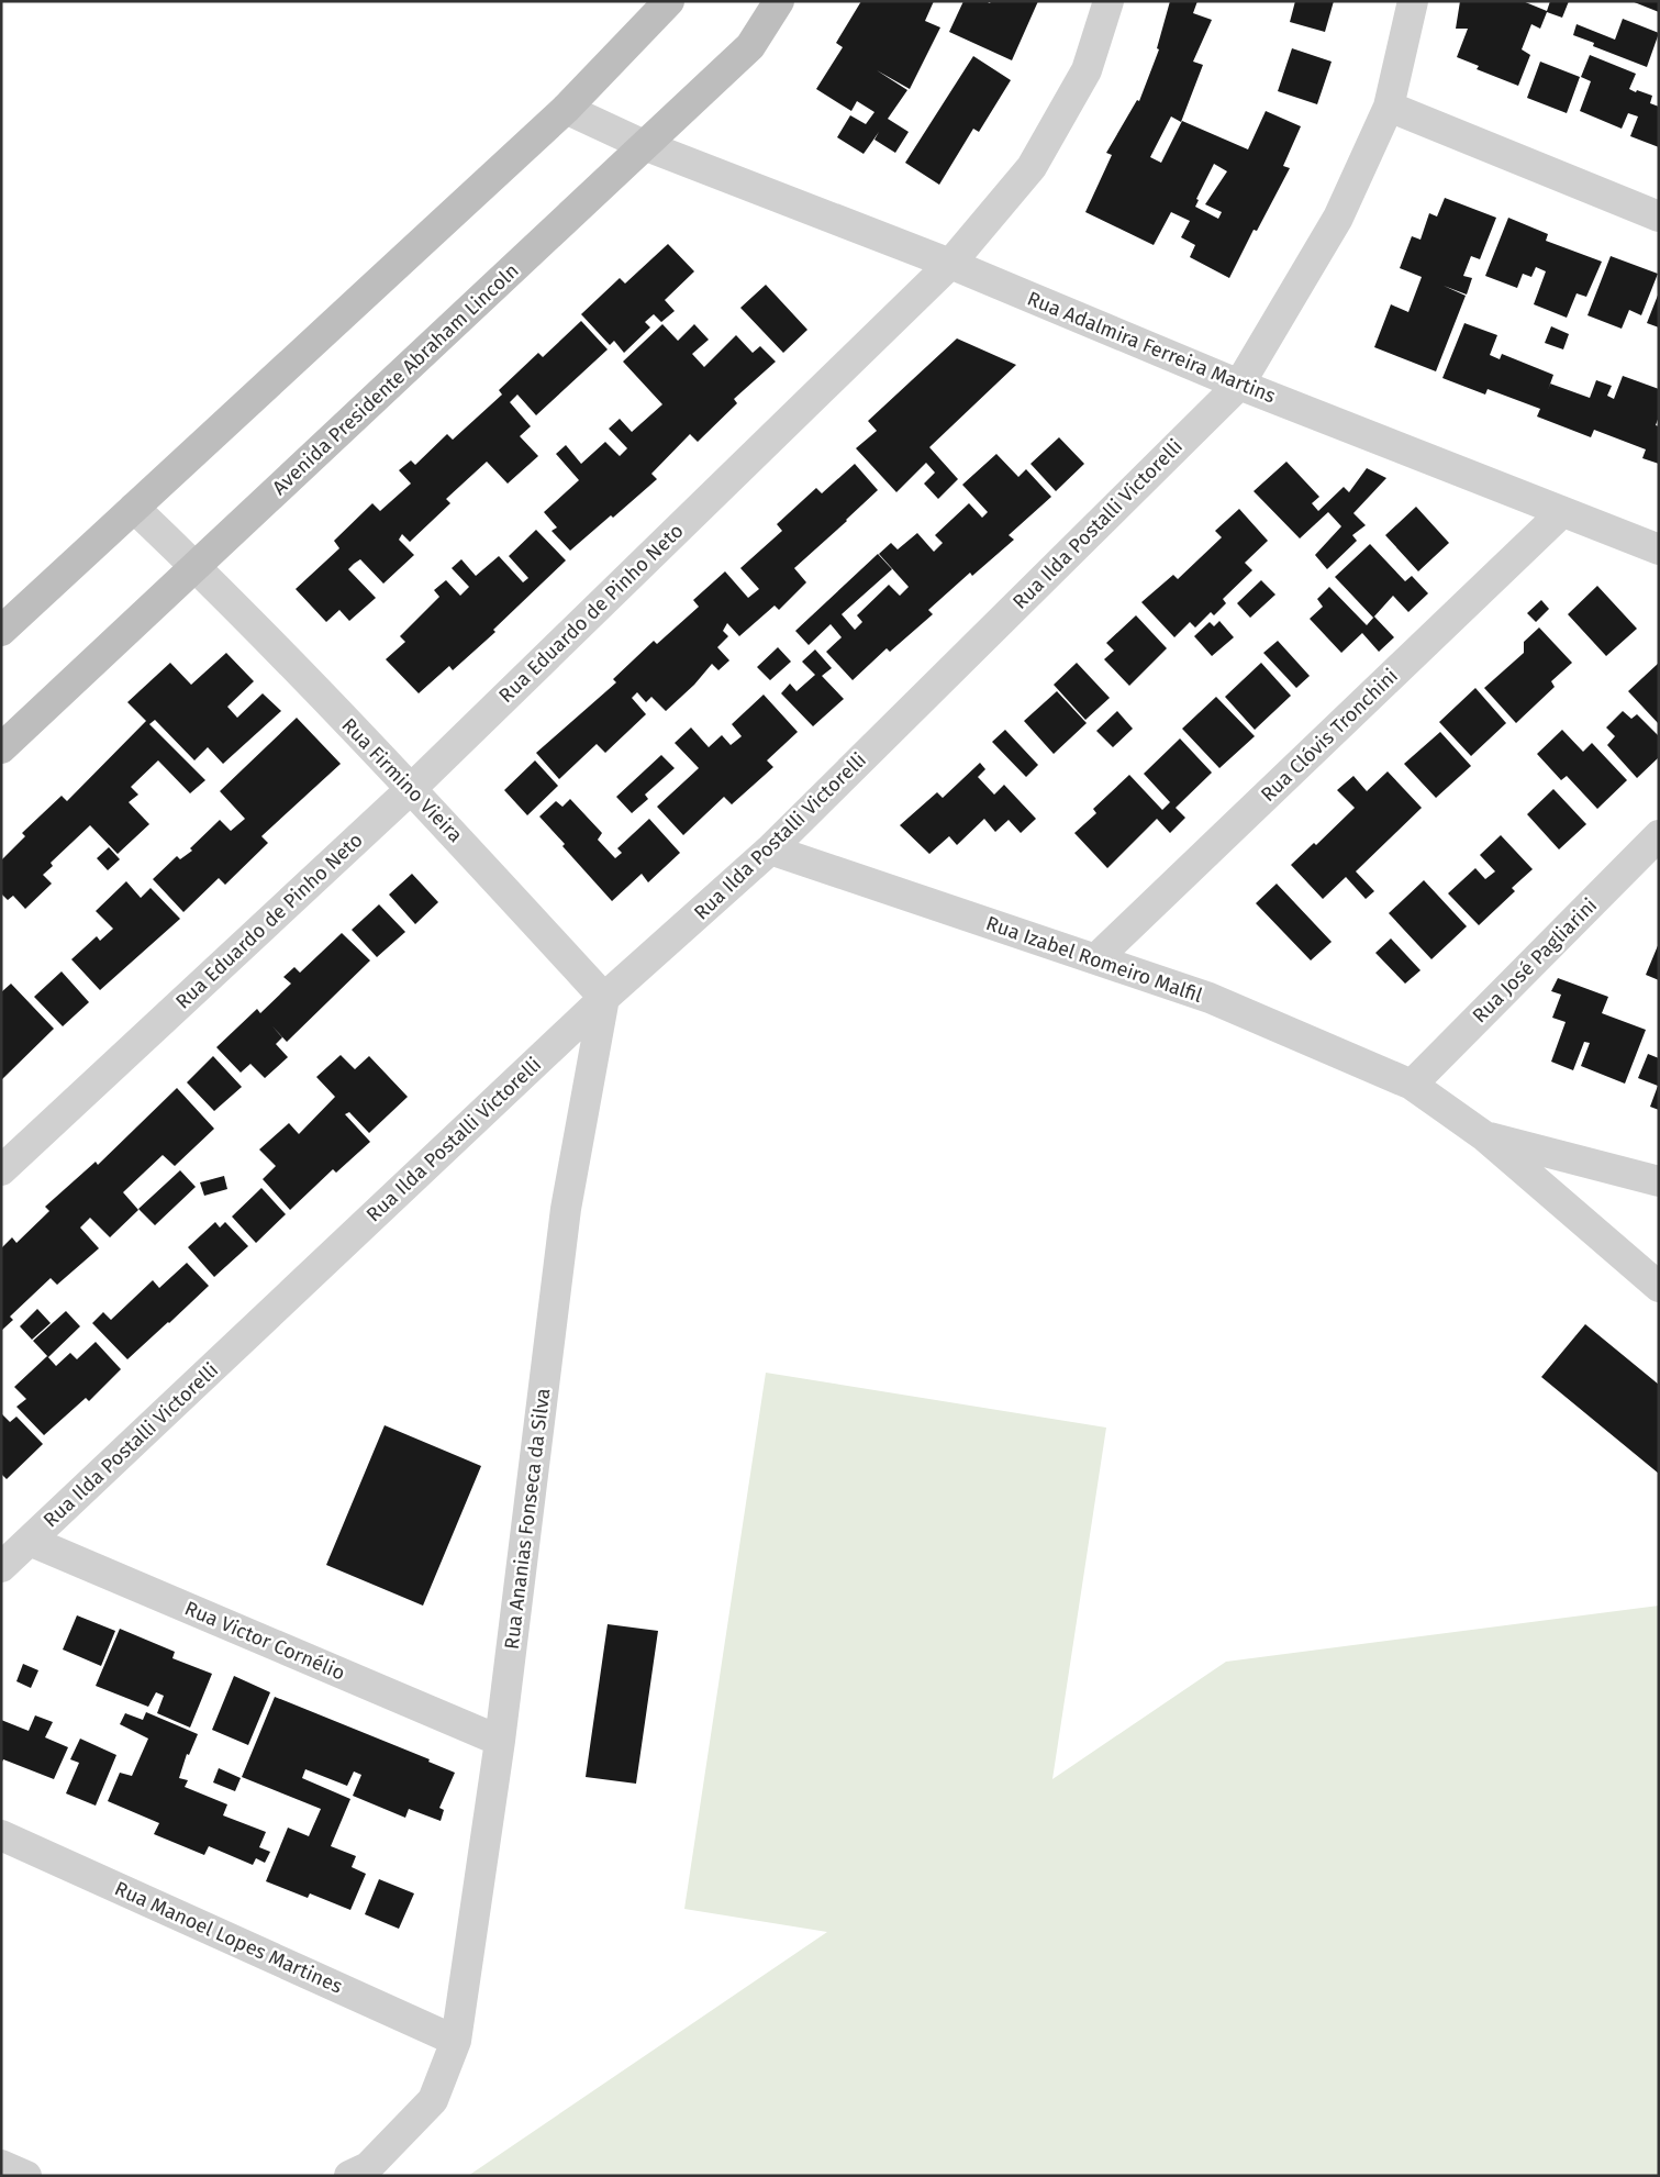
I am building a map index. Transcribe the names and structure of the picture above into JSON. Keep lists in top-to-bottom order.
{
  "streets": {
    "street": [
      "Rua Adalmira Ferreira Martins",
      "Avenida Presidente Abraham Lincoln",
      "Rua Ilda Postalli Victorelli",
      "Rua Eduardo de Pinho Neto",
      "Rua Clóvis Tronchini",
      "Rua Firmino Vieira",
      "Rua Izabel Romeiro Malfil",
      "Rua José Pagliarini",
      "Rua Ananias Fonseca da Silva",
      "Rua Victor Cornélio",
      "Rua Manoel Lopes Martines"
    ]
  },
  "crossings": [
    ["Rua Adalmira Ferreira Martins", "Avenida Presidente Abraham Lincoln"],
    ["Rua Adalmira Ferreira Martins", "Rua Ilda Postalli Victorelli"],
    ["Rua Adalmira Ferreira Martins", "Rua Eduardo de Pinho Neto"],
    ["Rua Adalmira Ferreira Martins", "Rua Clóvis Tronchini"],
    ["Avenida Presidente Abraham Lincoln", "Rua Firmino Vieira"],
    ["Rua Ilda Postalli Victorelli", "Rua Firmino Vieira"],
    ["Rua Ilda Postalli Victorelli", "Rua Izabel Romeiro Malfil"],
    ["Rua Ilda Postalli Victorelli", "Rua Ananias Fonseca da Silva"],
    ["Rua Ilda Postalli Victorelli", "Rua Victor Cornélio"],
    ["Rua Eduardo de Pinho Neto", "Rua Firmino Vieira"],
    ["Rua Clóvis Tronchini", "Rua Izabel Romeiro Malfil"],
    ["Rua Firmino Vieira", "Rua Ananias Fonseca da Silva"],
    ["Rua Izabel Romeiro Malfil", "Rua José Pagliarini"],
    ["Rua Ananias Fonseca da Silva", "Rua Victor Cornélio"],
    ["Rua Ananias Fonseca da Silva", "Rua Manoel Lopes Martines"]
  ]
}
